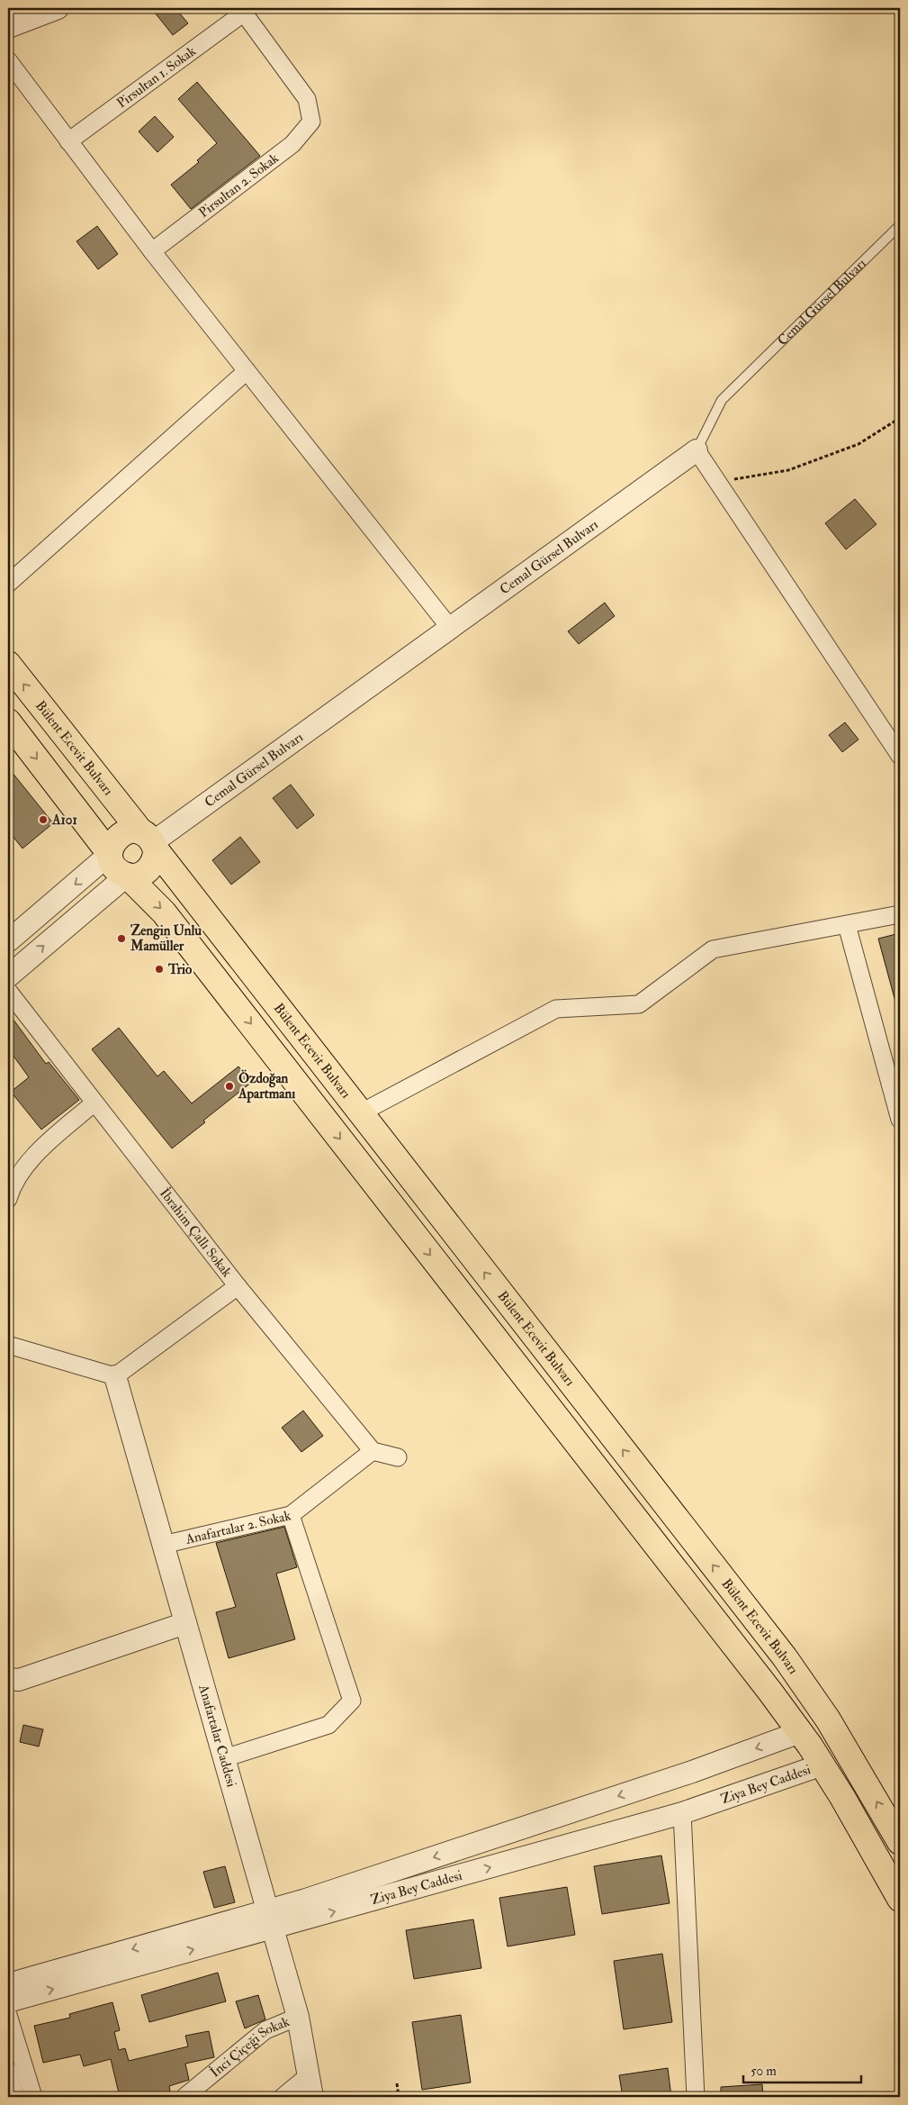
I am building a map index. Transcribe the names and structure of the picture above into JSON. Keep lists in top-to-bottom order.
{
  "streets": {
    "main road": ["Bülent Ecevit Bulvarı"],
    "street": [
      "Pirsultan 1. Sokak",
      "Pirsultan 2. Sokak",
      "Cemal Gürsel Bulvarı",
      "İbrahim Çallı Sokak",
      "Anafartalar 2. Sokak",
      "Anafartalar Caddesi",
      "Ziya Bey Caddesi",
      "İnci Çiçeği Sokak"
    ]
  },
  "crossings": [
    ["Pirsultan 1. Sokak", "Pirsultan 2. Sokak"],
    ["Cemal Gürsel Bulvarı", "Bülent Ecevit Bulvarı"],
    ["İbrahim Çallı Sokak", "Anafartalar 2. Sokak"],
    ["Anafartalar 2. Sokak", "Anafartalar Caddesi"],
    ["Anafartalar Caddesi", "Ziya Bey Caddesi"],
    ["Anafartalar Caddesi", "İnci Çiçeği Sokak"]
  ],
  "places": [
    "A101",
    "Zengin Unlu Mamüller",
    "Trio",
    "Özdoğan Apartmanı"
  ],
  "scale_bar": "50 m"
}
